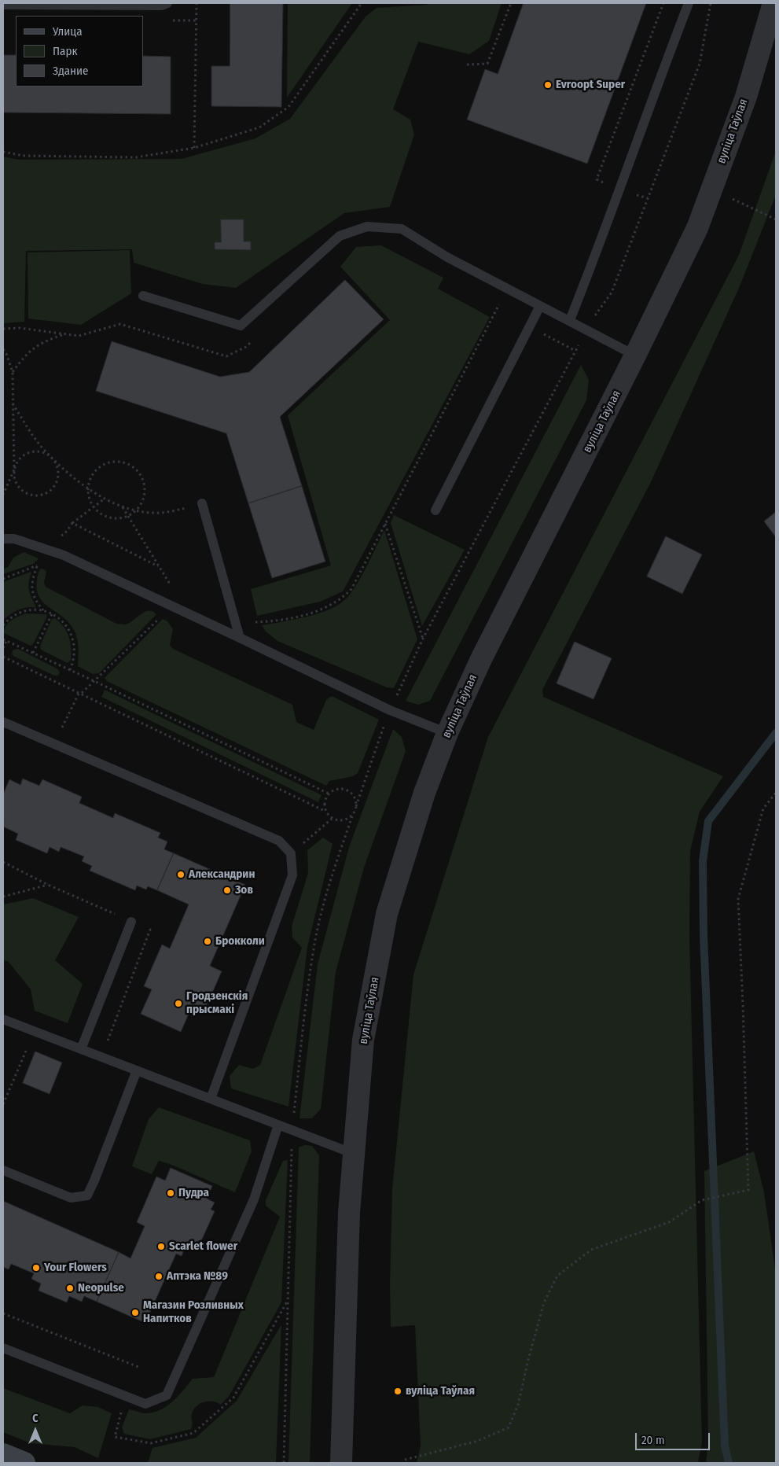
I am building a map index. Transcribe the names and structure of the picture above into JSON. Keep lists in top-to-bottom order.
{
  "streets": {
    "street": ["вуліца Таўлая"]
  },
  "places": [
    "Evroopt Super",
    "Александрин",
    "Зов",
    "Брокколи",
    "Гродзенскія прысмакі",
    "Пудра",
    "Scarlet flower",
    "Your Flowers",
    "Аптэка №89",
    "Neopulse",
    "Магазин Розливных Напитков",
    "вуліца Таўлая"
  ],
  "legend": ["Улица", "Парк", "Здание"],
  "scale_bar": "20 m",
  "north": "top"
}
